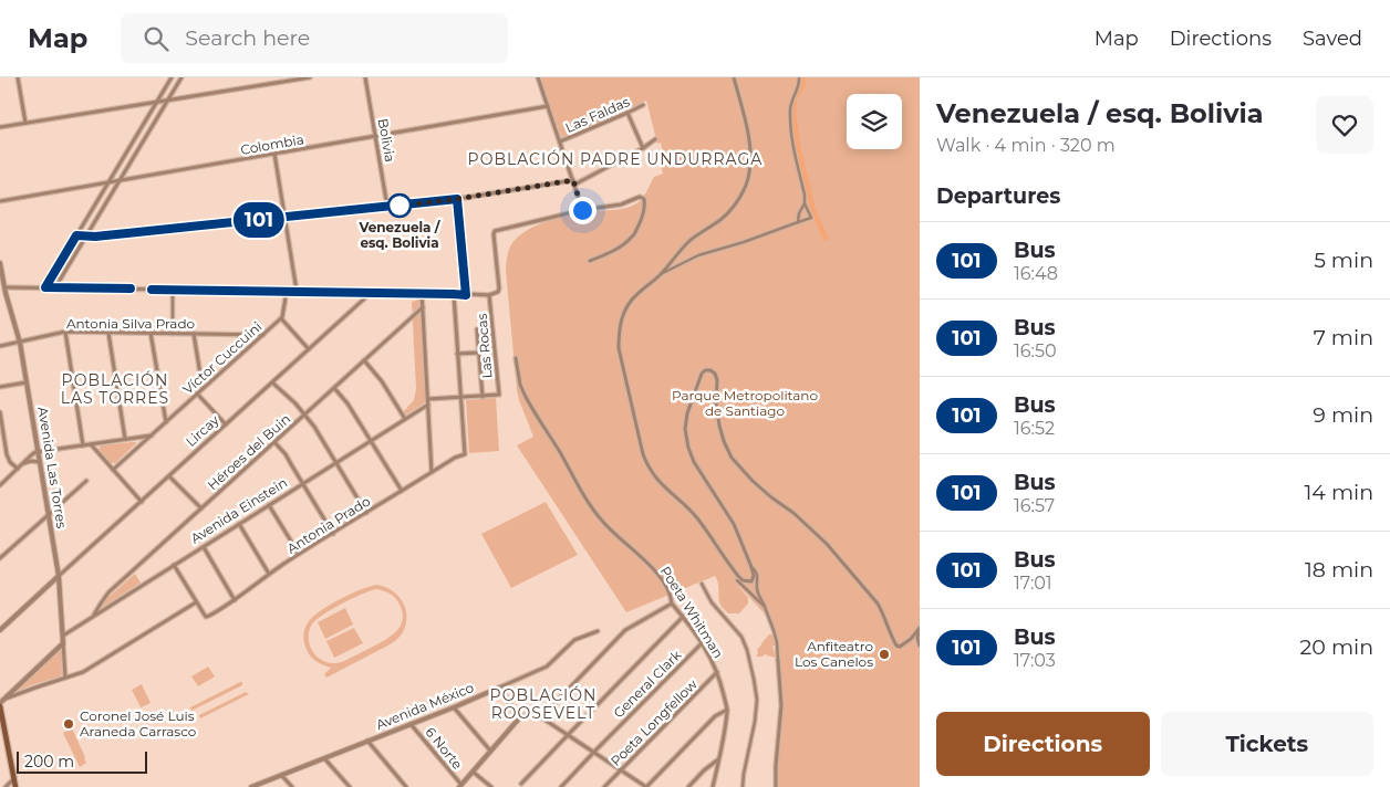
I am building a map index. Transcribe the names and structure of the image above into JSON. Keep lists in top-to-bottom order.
{
  "streets": {
    "street": [
      "Las Faldas",
      "Bolivia",
      "Colombia",
      "Antonia Silva Prado",
      "Las Rocas",
      "Víctor Cuccuini",
      "Lircay",
      "Héroes del Buin",
      "Avenida Las Torres",
      "Avenida Einstein",
      "Antonia Prado",
      "Poeta Whitman",
      "General Clark",
      "Avenida México",
      "Poeta Longfellow",
      "6 Norte"
    ]
  },
  "crossings": [
    ["Bolivia", "Colombia"],
    ["Antonia Silva Prado", "Víctor Cuccuini"],
    ["Antonia Silva Prado", "Avenida Las Torres"],
    ["Lircay", "Avenida Las Torres"],
    ["Héroes del Buin", "Avenida Einstein"],
    ["Avenida Las Torres", "Avenida Einstein"],
    ["Poeta Whitman", "General Clark"],
    ["Poeta Whitman", "Poeta Longfellow"],
    ["Avenida México", "6 Norte"]
  ],
  "districts": ["POBLACIÓN PADRE UNDURRAGA", "POBLACIÓN LAS TORRES", "POBLACIÓN ROOSEVELT"],
  "parks": ["Parque Metropolitano de Santiago"],
  "places": ["Venezuela / esq. Bolivia", "Anfiteatro Los Canelos", "Coronel José Luis Araneda Carrasco"],
  "lines": ["bus line 101"],
  "scale_bar": "200 m",
  "page": {
    "header": "Map",
    "search": "Search here",
    "nav": ["Map", "Directions", "Saved"],
    "on_map": "101",
    "heading": [
      ["Venezuela / esq. Bolivia", "Walk · 4 min · 320 m"],
      "Departures"
    ],
    "list": [
      {
        "mark": "101",
        "name": "Bus",
        "note": "16:48",
        "value": "5 min"
      },
      {
        "mark": "101",
        "name": "Bus",
        "note": "16:50",
        "value": "7 min"
      },
      {
        "mark": "101",
        "name": "Bus",
        "note": "16:52",
        "value": "9 min"
      },
      {
        "mark": "101",
        "name": "Bus",
        "note": "16:57",
        "value": "14 min"
      },
      {
        "mark": "101",
        "name": "Bus",
        "note": "17:01",
        "value": "18 min"
      },
      {
        "mark": "101",
        "name": "Bus",
        "note": "17:03",
        "value": "20 min"
      }
    ],
    "buttons": ["Directions", "Tickets"],
    "scale": "200 m"
  }
}
